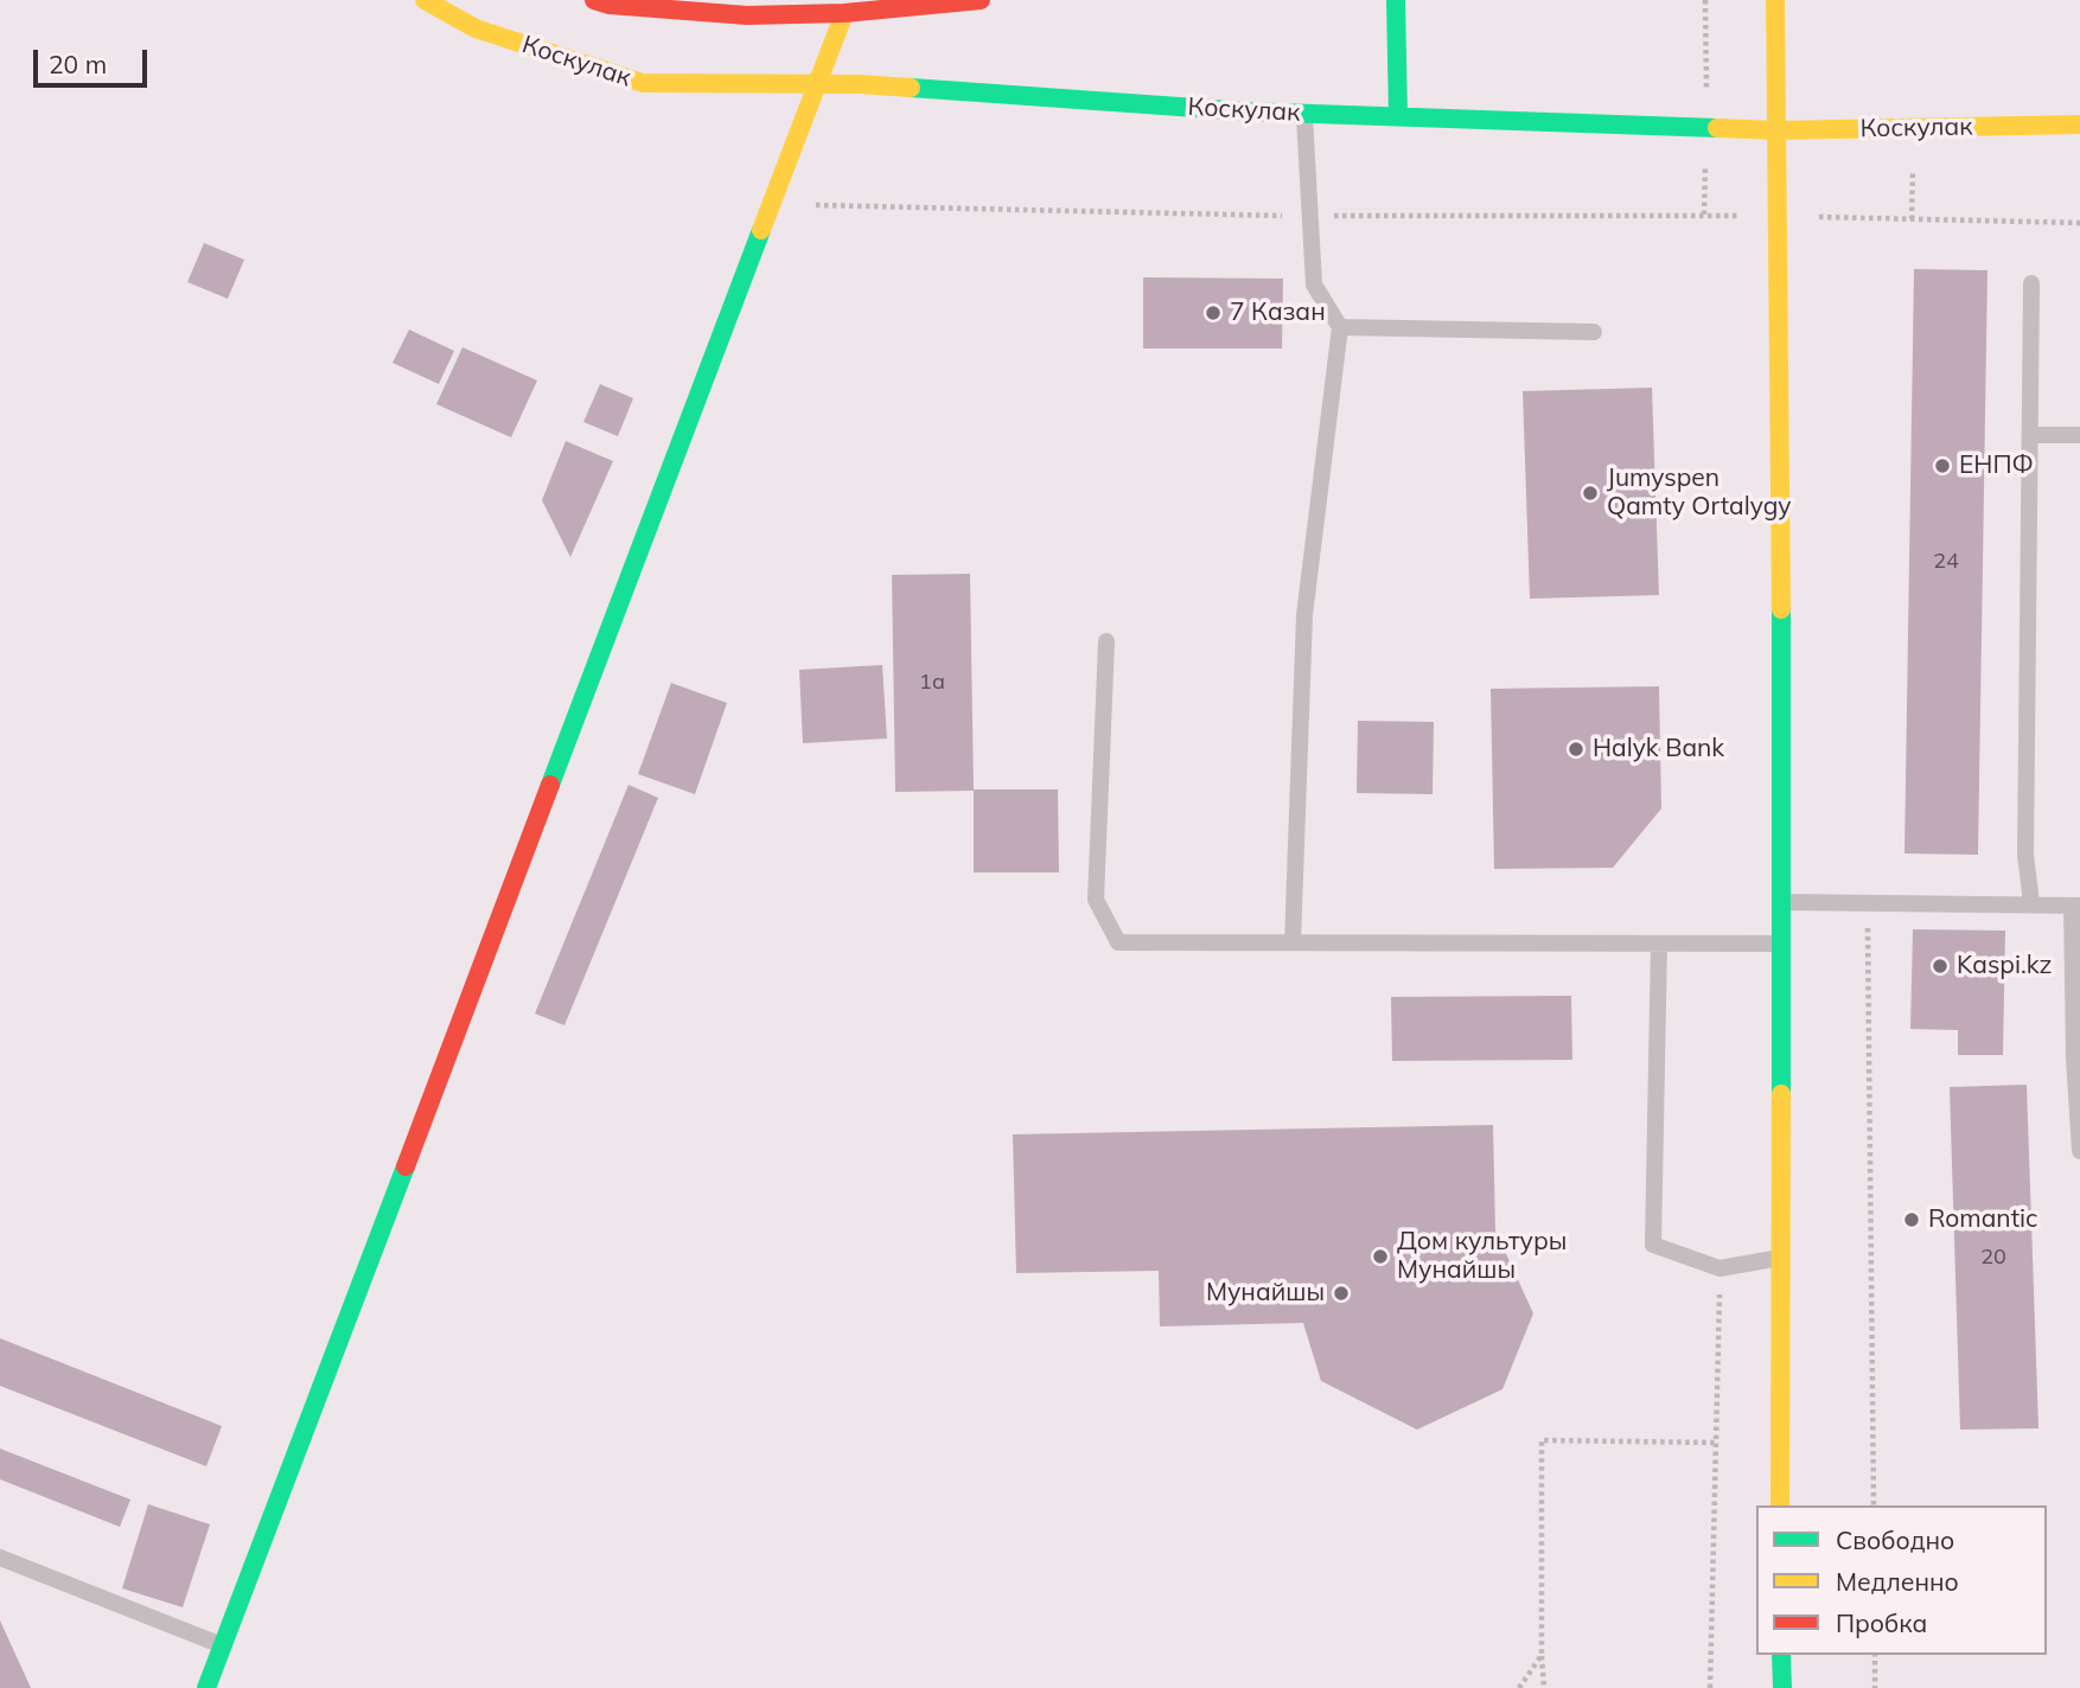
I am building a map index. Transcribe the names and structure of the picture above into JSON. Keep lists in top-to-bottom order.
{
  "streets": {
    "street": ["Коскулак"]
  },
  "places": [
    "7 Казан",
    "ЕНПФ",
    "Jumyspen Qamty Ortalygy",
    "Halyk Bank",
    "Kaspi.kz",
    "Romantic",
    "Дом культуры Мунайшы",
    "Мунайшы"
  ],
  "house_numbers": ["24", "1а", "20"],
  "legend": ["Свободно", "Медленно", "Пробка"],
  "scale_bar": "20 m"
}
